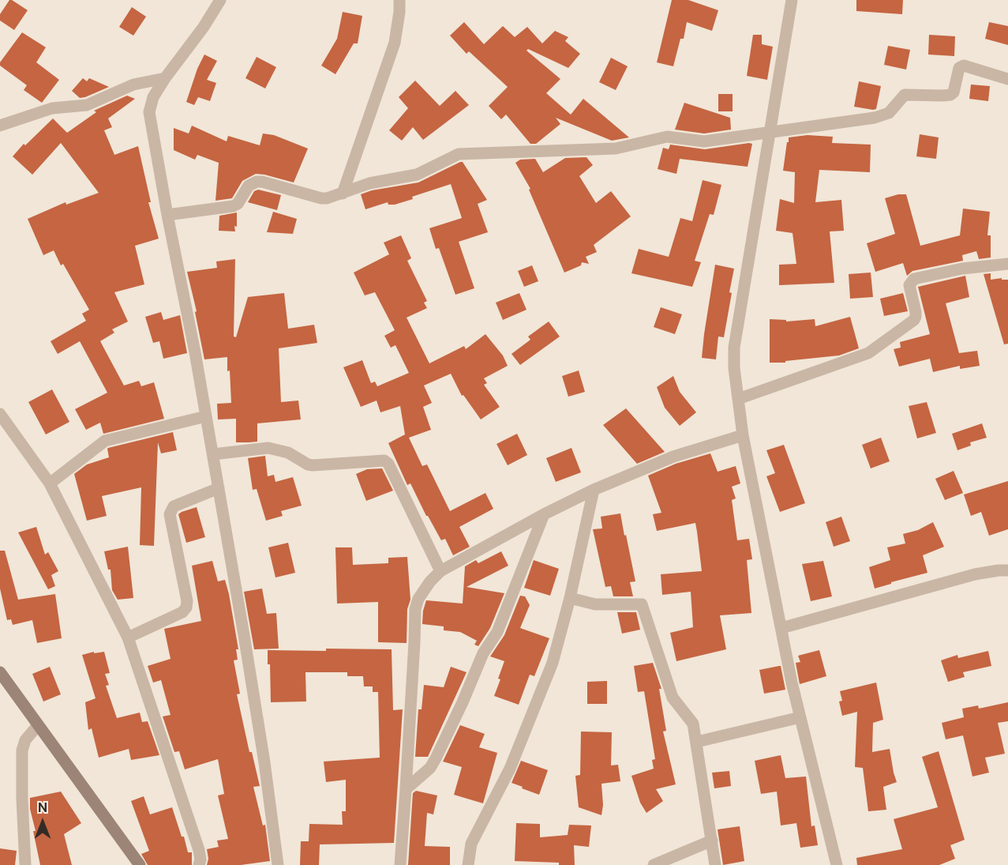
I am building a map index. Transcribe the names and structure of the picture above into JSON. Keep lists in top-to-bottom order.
{
  "north": "top"
}
